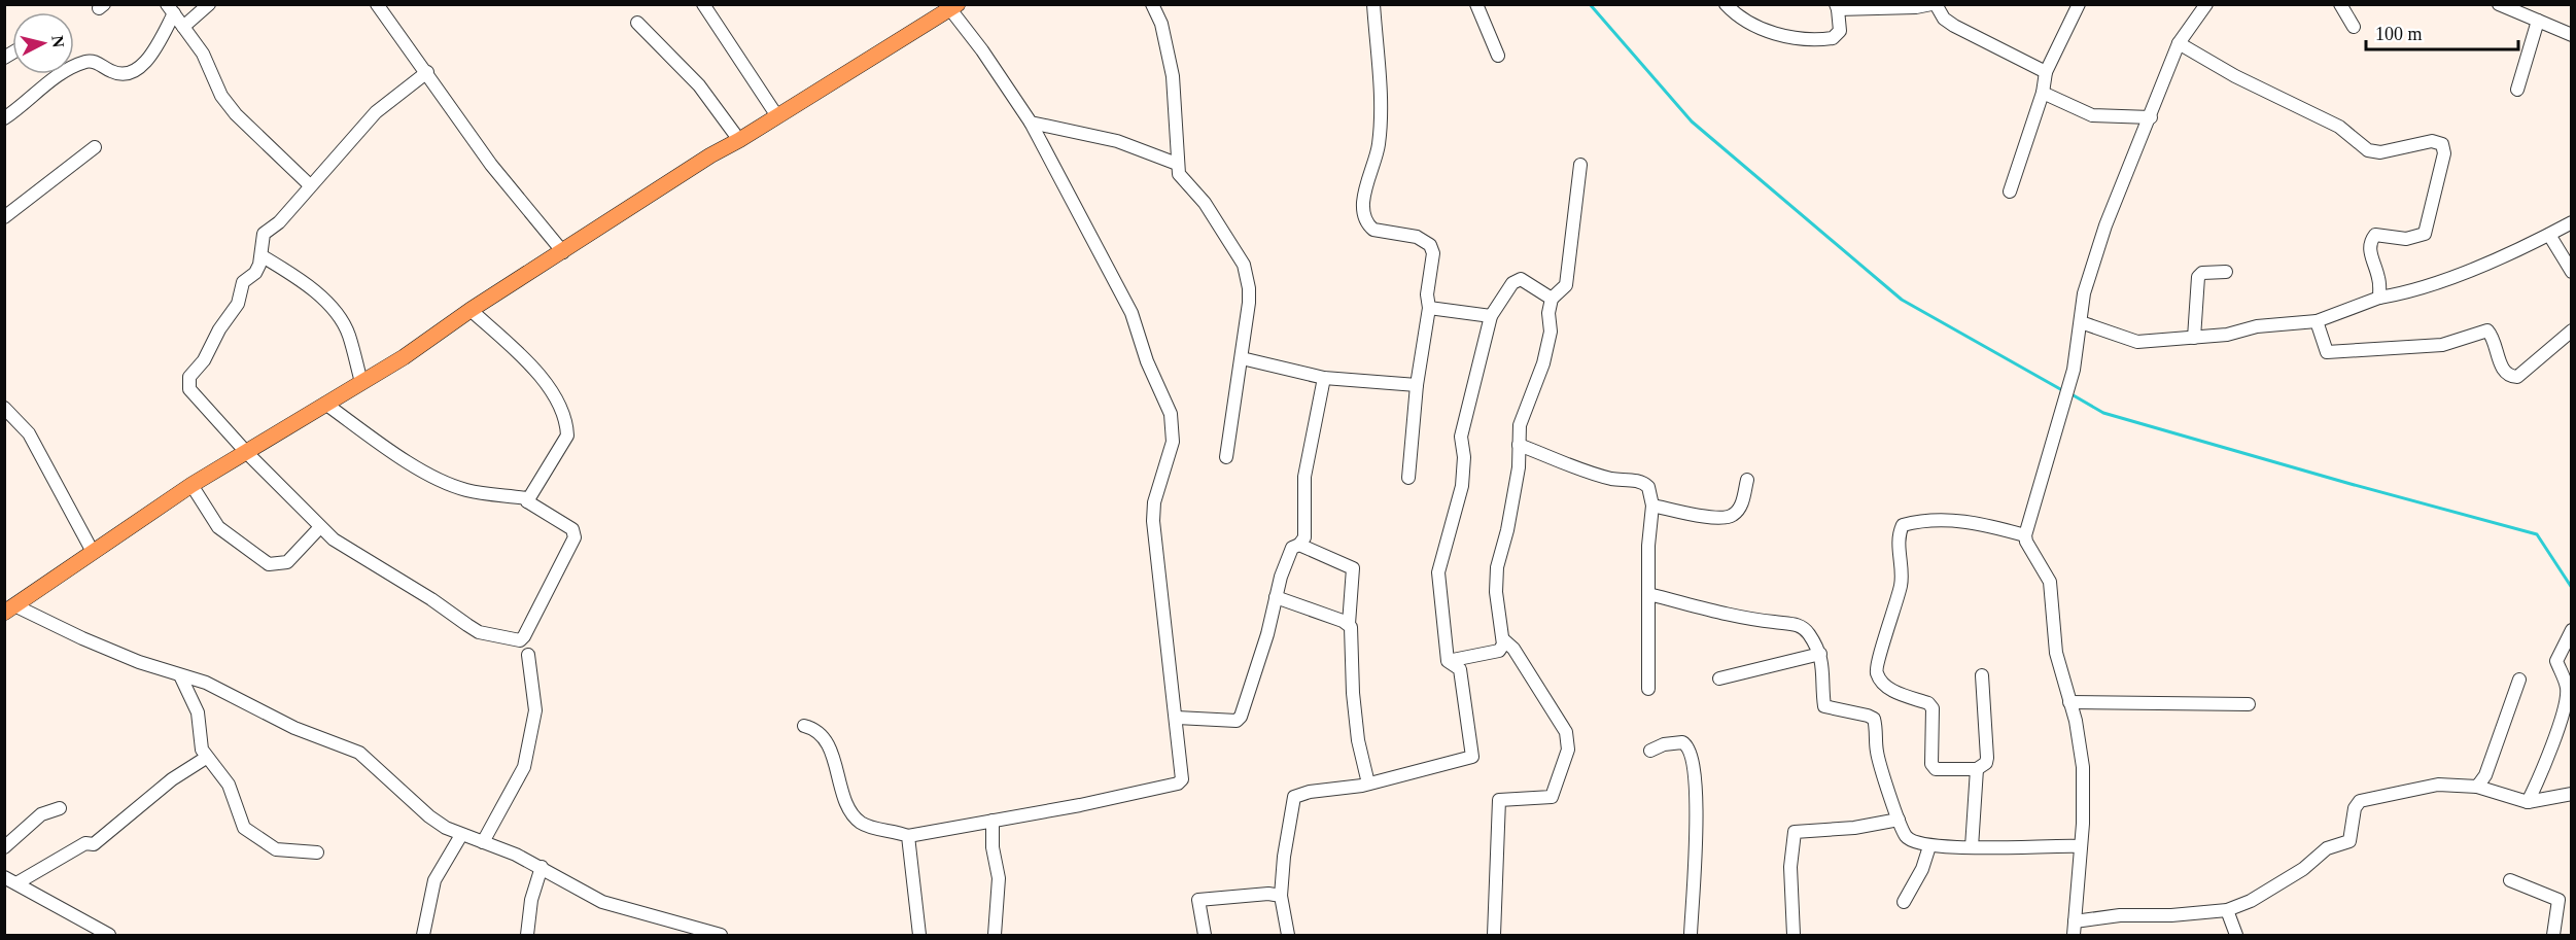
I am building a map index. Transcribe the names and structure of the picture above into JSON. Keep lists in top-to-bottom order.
{
  "scale_bar": "100 m",
  "north": "right"
}
